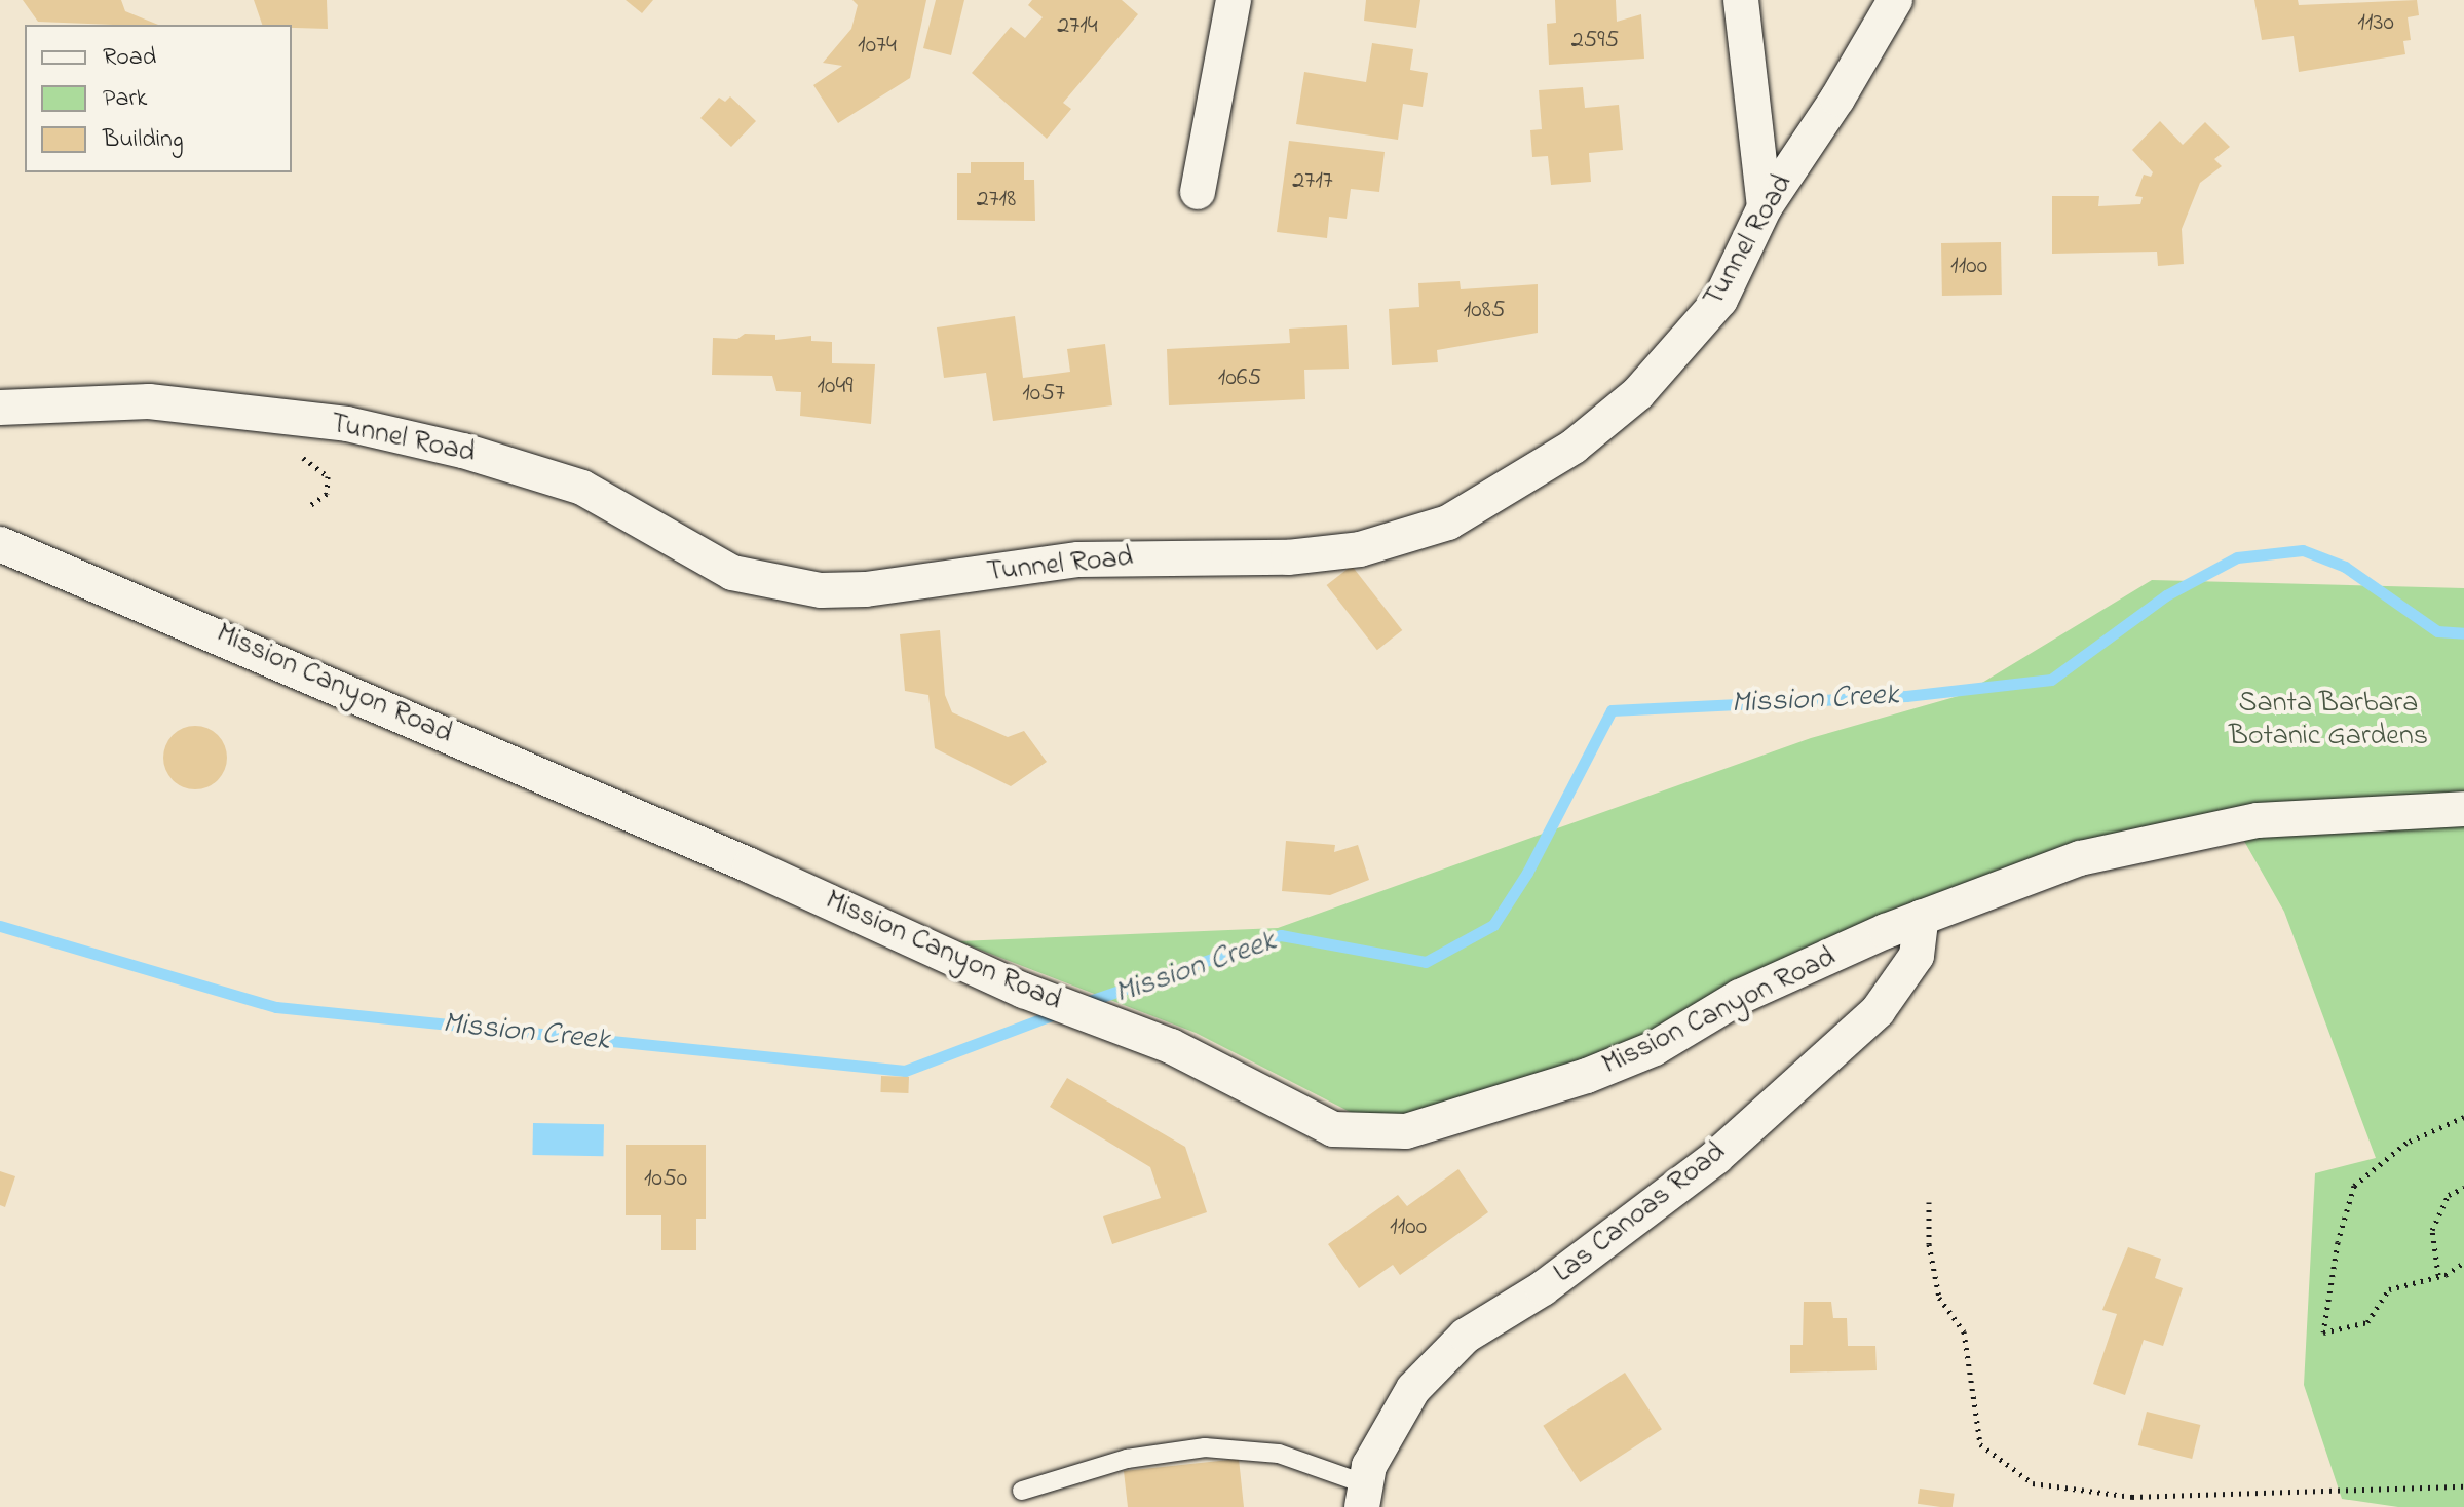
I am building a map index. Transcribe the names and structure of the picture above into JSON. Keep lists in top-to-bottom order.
{
  "streets": {
    "street": ["Tunnel Road", "Mission Canyon Road", "Las Canoas Road"]
  },
  "crossings": [
    ["Mission Canyon Road", "Las Canoas Road"]
  ],
  "water": ["Mission Creek"],
  "parks": ["Santa Barbara Botanic Gardens"],
  "house_numbers": [
    "1130",
    "2714",
    "2595",
    "1074",
    "2717",
    "2718",
    "1100",
    "1085",
    "1065",
    "1049",
    "1057",
    "1050",
    "1100"
  ],
  "legend": ["Road", "Park", "Building"]
}
